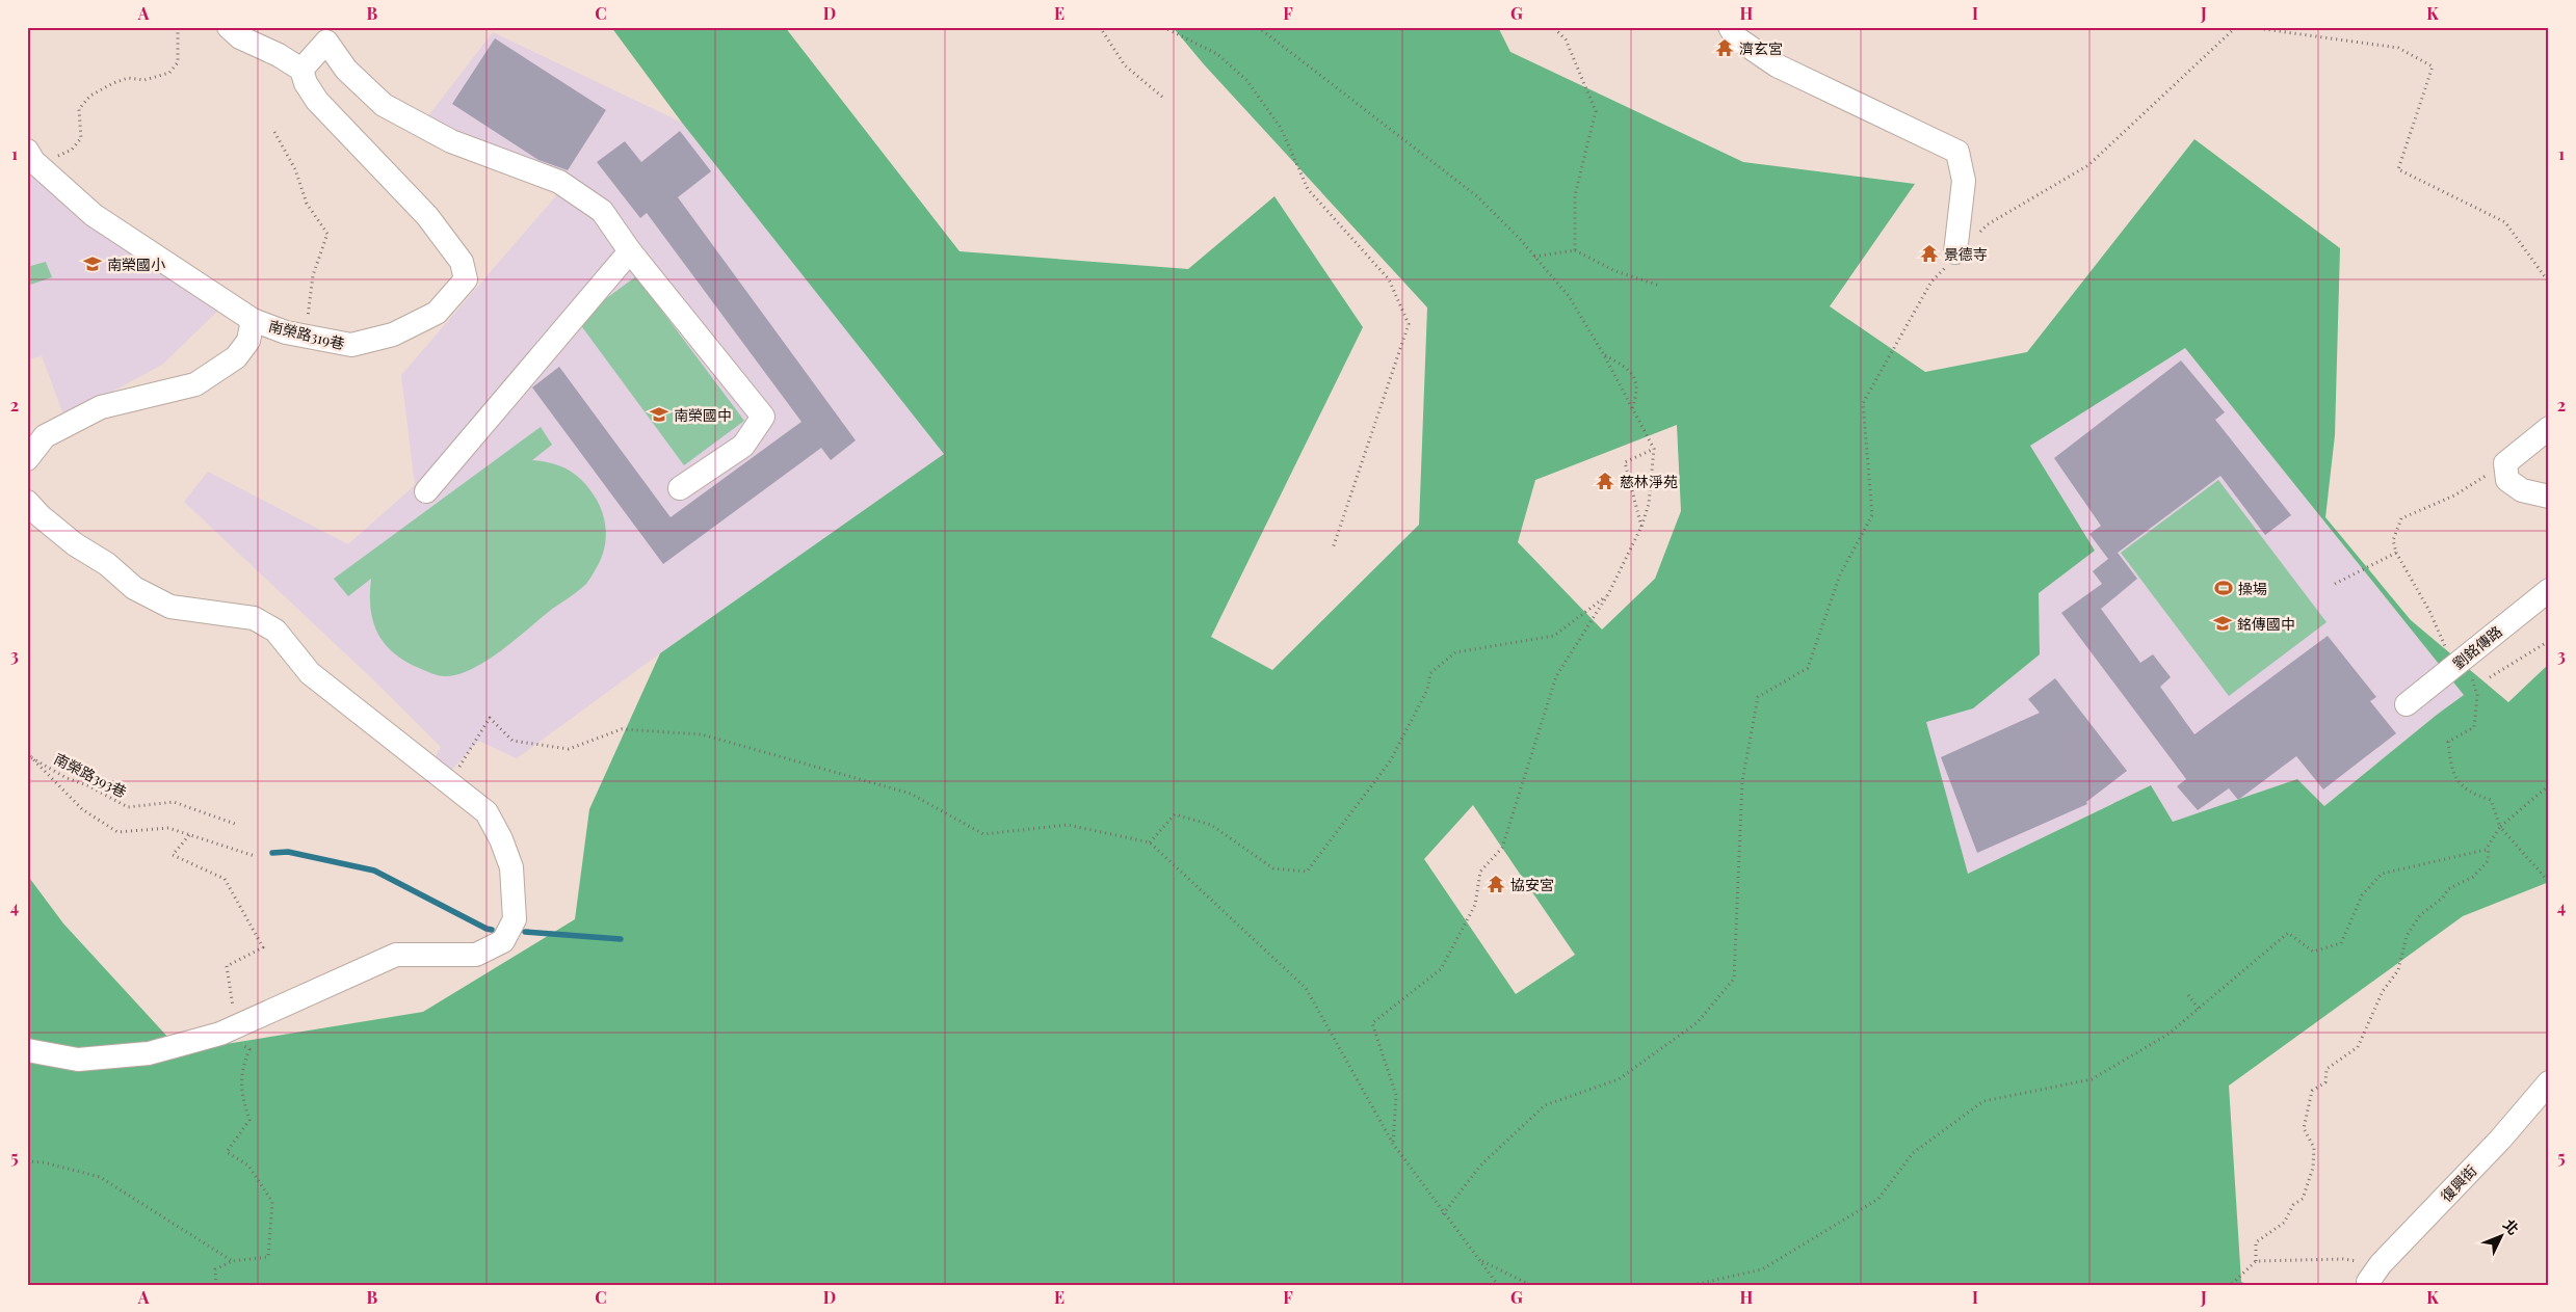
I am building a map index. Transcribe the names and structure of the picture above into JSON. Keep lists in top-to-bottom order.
{
  "streets": {
    "street": ["南榮路319巷", "劉銘傳路", "復興街"],
    "path": ["南榮路393巷"]
  },
  "places": {
    "temple": [
      "濟玄宮",
      "景德寺",
      "慈林淨苑",
      "協安宮"
    ],
    "school or university": ["南榮國小", "南榮國中", "銘傳國中"],
    "sports": ["操場"]
  },
  "north": "top right",
  "grid": {
    "columns": [
      "A",
      "B",
      "C",
      "D",
      "E",
      "F",
      "G",
      "H",
      "I",
      "J",
      "K"
    ],
    "rows": [
      "1",
      "2",
      "3",
      "4",
      "5"
    ]
  }
}
